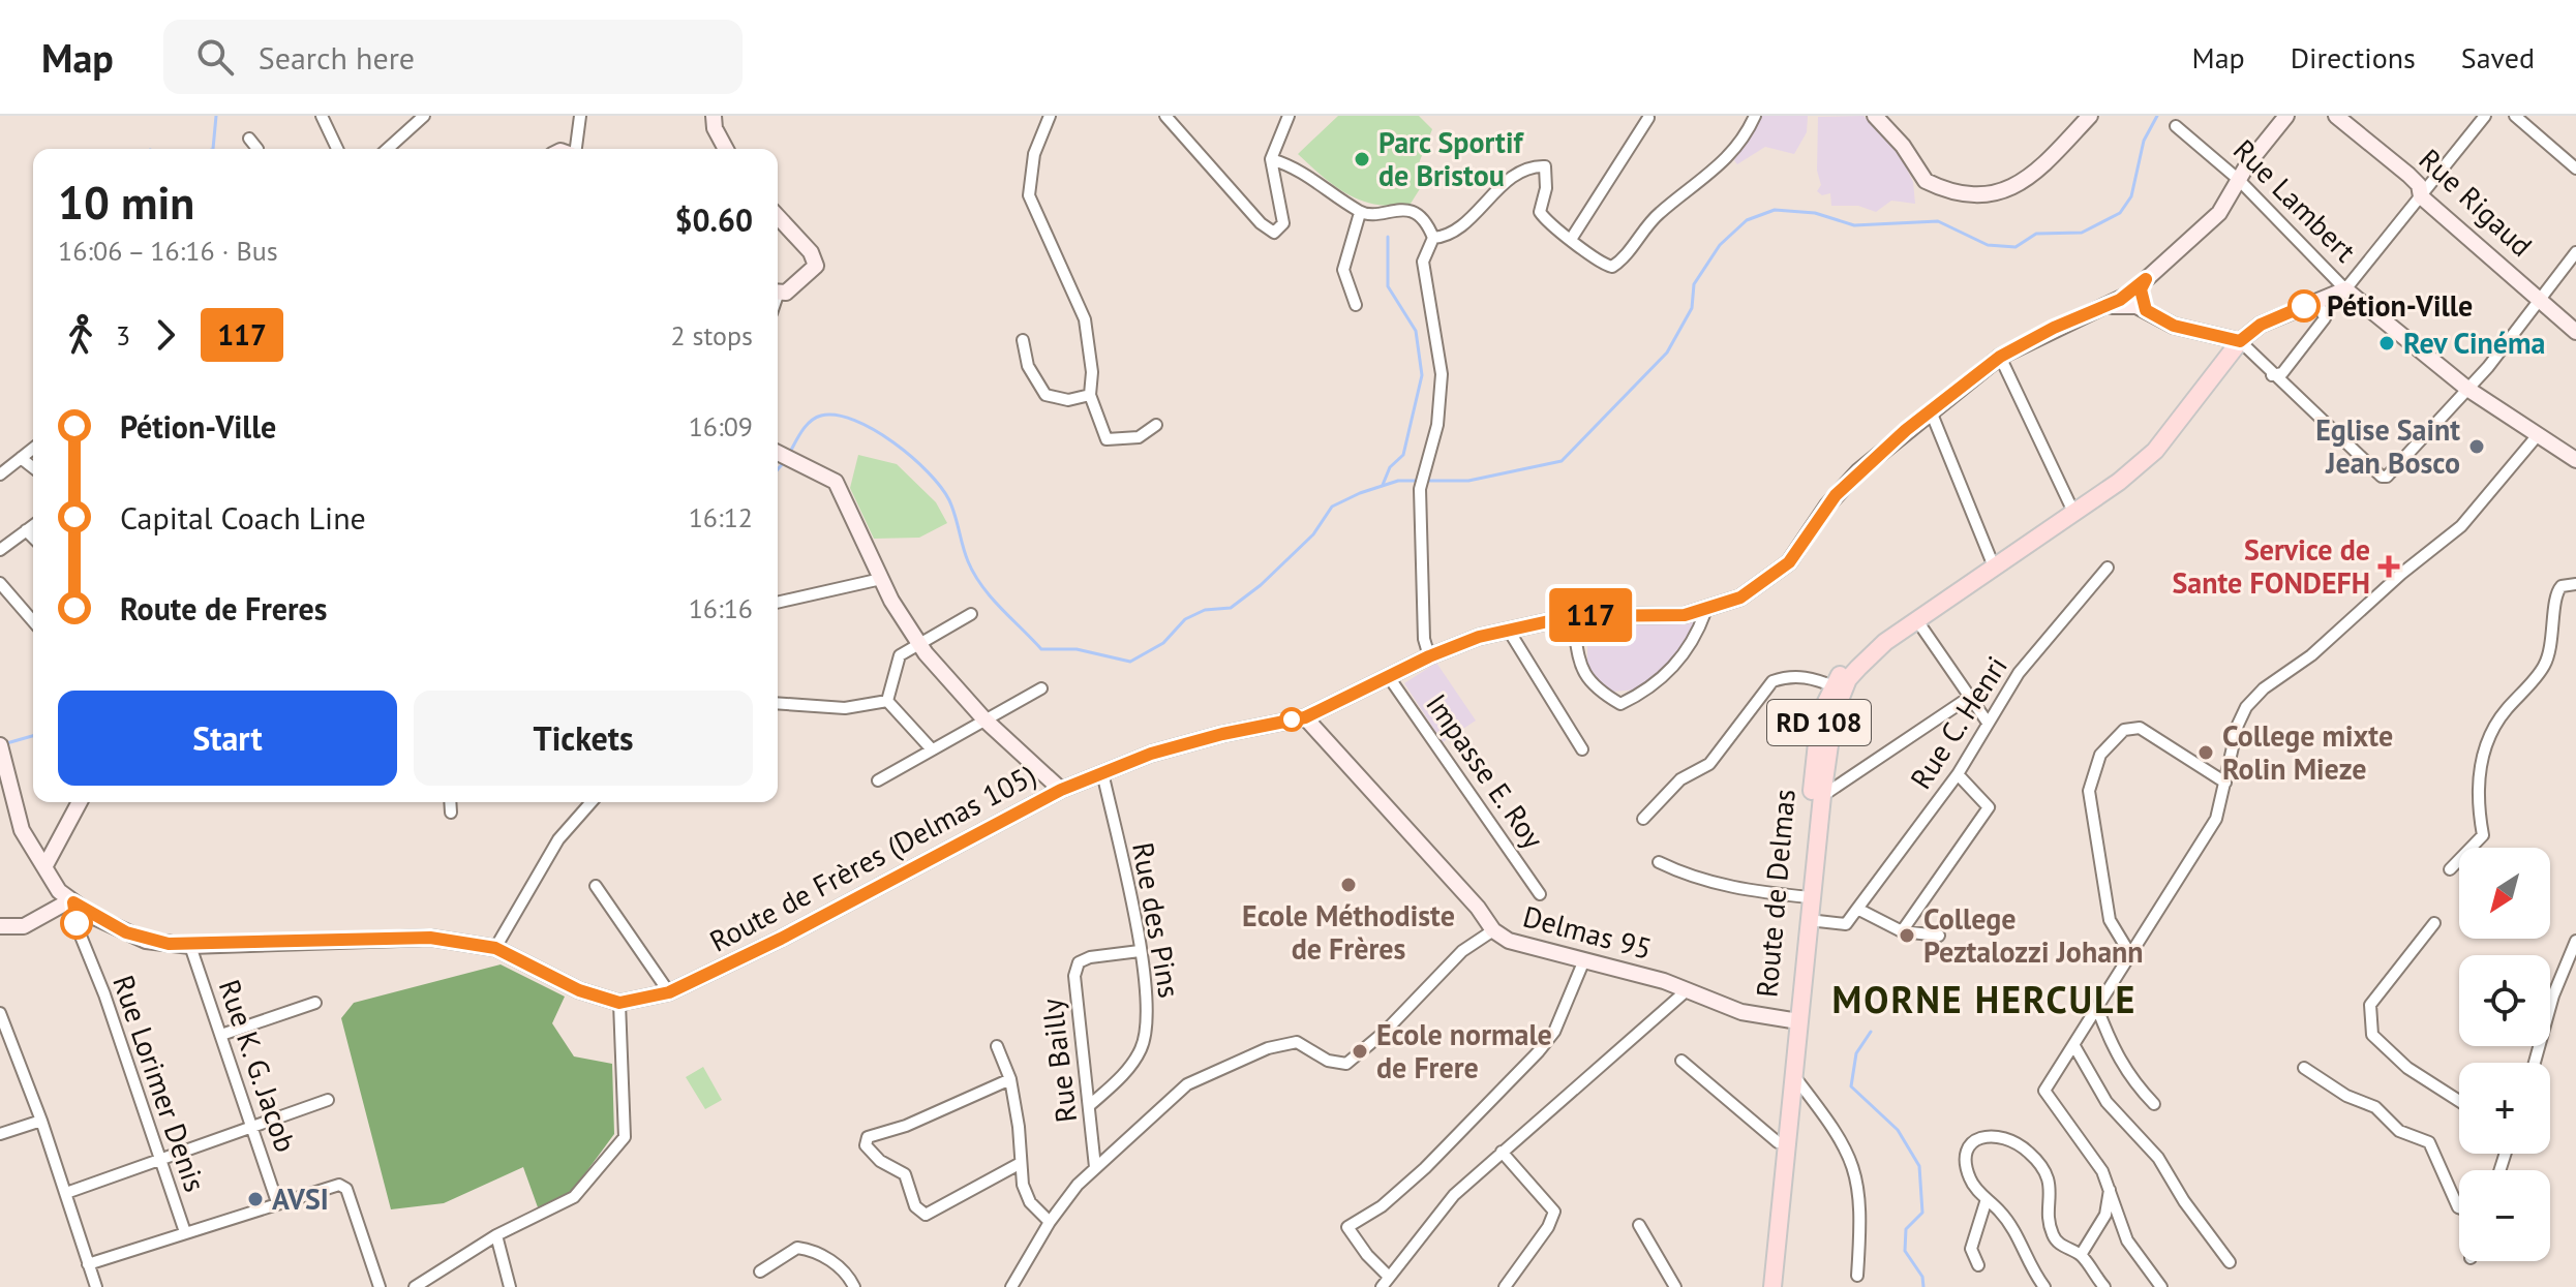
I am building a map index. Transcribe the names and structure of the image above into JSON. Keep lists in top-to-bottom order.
{
  "streets": {
    "main road": [
      "Rue Lambert",
      "Rue Rigaud",
      "RD 108",
      "Route de Frères (Delmas 105)",
      "Route de Delmas",
      "Delmas 95"
    ],
    "street": [
      "Rue C. Henri",
      "Impasse E. Roy",
      "Rue des Pins",
      "Rue Bailly",
      "Rue K. G. Jacob",
      "Rue Lorimer Denis"
    ]
  },
  "crossings": [
    ["Rue Lambert", "Route de Frères (Delmas 105)"],
    ["Rue Lambert", "Route de Delmas"],
    ["Impasse E. Roy", "Route de Frères (Delmas 105)"],
    ["Route de Frères (Delmas 105)", "Rue des Pins"],
    ["Route de Frères (Delmas 105)", "Delmas 95"],
    ["Route de Frères (Delmas 105)", "Rue K. G. Jacob"],
    ["Route de Frères (Delmas 105)", "Rue Lorimer Denis"],
    ["Route de Delmas", "Delmas 95"],
    ["Rue des Pins", "Rue Bailly"]
  ],
  "districts": ["MORNE HERCULE"],
  "places": {
    "other": [
      "Parc Sportif de Bristou",
      "Pétion-Ville",
      "Rev Cinéma",
      "Eglise Saint Jean Bosco",
      "College mixte Rolin Mieze",
      "Ecole Méthodiste de Frères",
      "College Peztalozzi Johann",
      "Ecole normale de Frere",
      "AVSI"
    ],
    "health": ["Service de Sante FONDEFH"]
  },
  "lines": ["bus line 117"],
  "north": "bottom left",
  "page": {
    "header": "Map",
    "search": "Search here",
    "nav": ["Map", "Directions", "Saved"],
    "on_map": "117",
    "heading": ["10 min", "16:06 – 16:16 · Bus", "$0.60"],
    "legs": ["3", "117", "2 stops"],
    "list": [
      {
        "name": "Pétion-Ville",
        "value": "16:09"
      },
      {
        "name": "Capital Coach Line",
        "value": "16:12"
      },
      {
        "name": "Route de Freres",
        "value": "16:16"
      }
    ],
    "buttons": ["Start", "Tickets"],
    "map_buttons": ["+", "−"]
  }
}
